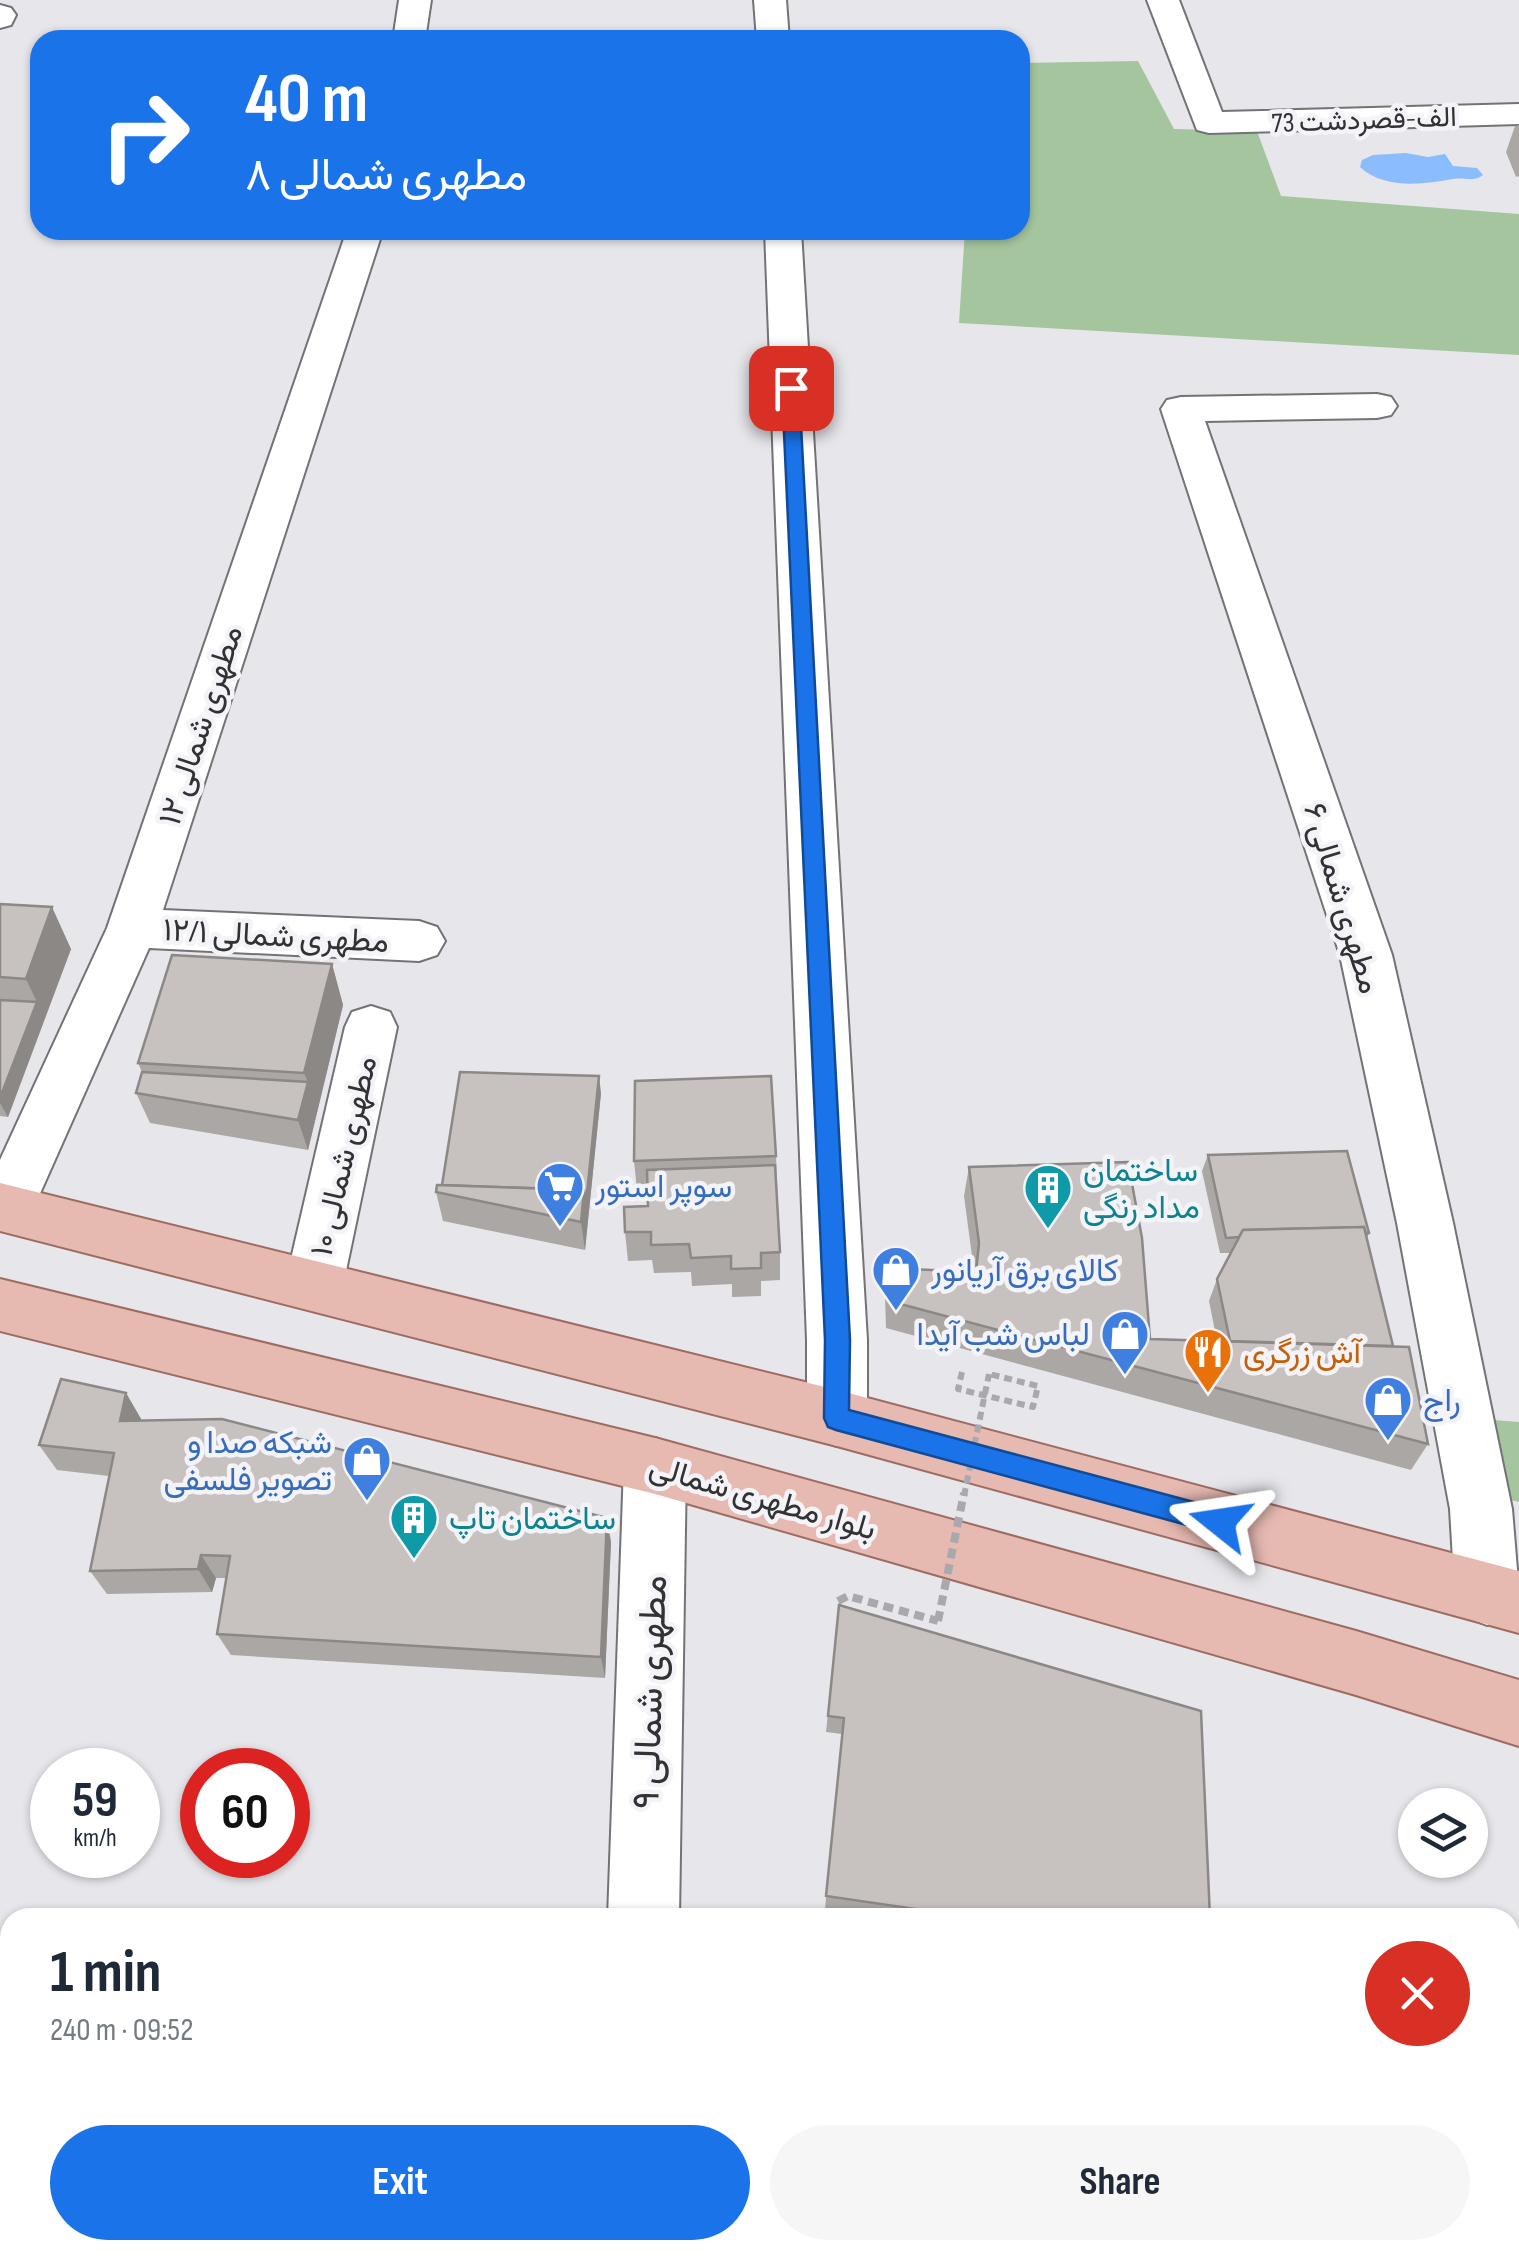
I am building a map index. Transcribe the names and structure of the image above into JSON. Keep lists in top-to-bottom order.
{
  "streets": {
    "main road": ["بلوار مطهرى شمالى"],
    "street": [
      "73 الف-قصردشت",
      "۱۲ مطهری شمالی",
      "۶ مطهری شمالی",
      "۱۲/۱ مطهری شمالی",
      "۱۰ مطهری شمالی",
      "۹ مطهری شمالی"
    ]
  },
  "crossings": [
    ["۱۲ مطهری شمالی", "۱۲/۱ مطهری شمالی"],
    ["بلوار مطهرى شمالى", "۹ مطهری شمالی"]
  ],
  "places": {
    "supermarket": ["سوپر استور"],
    "building": ["ساختمان مداد رنگی", "ساختمان تاپ"],
    "shop": [
      "کالای برق آریانور",
      "لباس شب آیدا",
      "راج",
      "شبکه صدا و تصویر فلسفی"
    ],
    "restaurant": ["آش زرگری"]
  },
  "page": {
    "turn": ["40 m", "۸ مطهری شمالی"],
    "speed": "59 km/h",
    "limit": "60",
    "heading": ["1 min", "240 m · 09:52"],
    "buttons": ["Exit", "Share"]
  }
}
